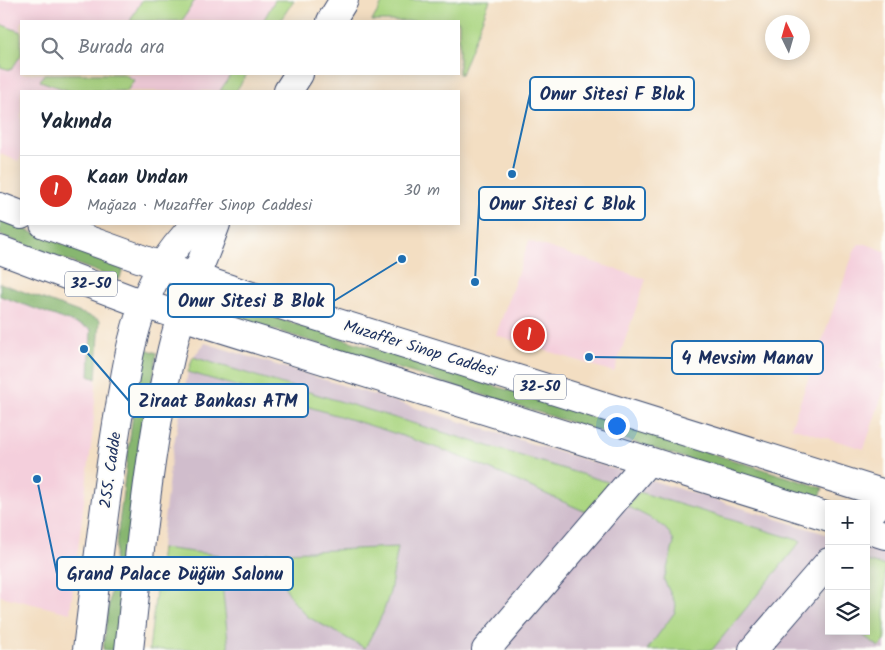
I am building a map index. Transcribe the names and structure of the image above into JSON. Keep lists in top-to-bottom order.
{
  "streets": {
    "main road": ["32-50", "Muzaffer Sinop Caddesi", "255. Cadde"]
  },
  "crossings": [
    ["32-50", "255. Cadde"],
    ["Muzaffer Sinop Caddesi", "255. Cadde"]
  ],
  "places": [
    "Onur Sitesi F Blok",
    "Onur Sitesi B Blok",
    "Onur Sitesi C Blok",
    "Ziraat Bankası ATM",
    "4 Mevsim Manav",
    "Grand Palace Düğün Salonu"
  ],
  "north": "top",
  "page": {
    "search": "Burada ara",
    "heading": "Yakında",
    "list": [
      {
        "mark": "1",
        "name": "Kaan Undan",
        "note": "Mağaza · Muzaffer Sinop Caddesi",
        "value": "30 m"
      }
    ],
    "pins": "1",
    "map_buttons": ["+", "−"]
  }
}
